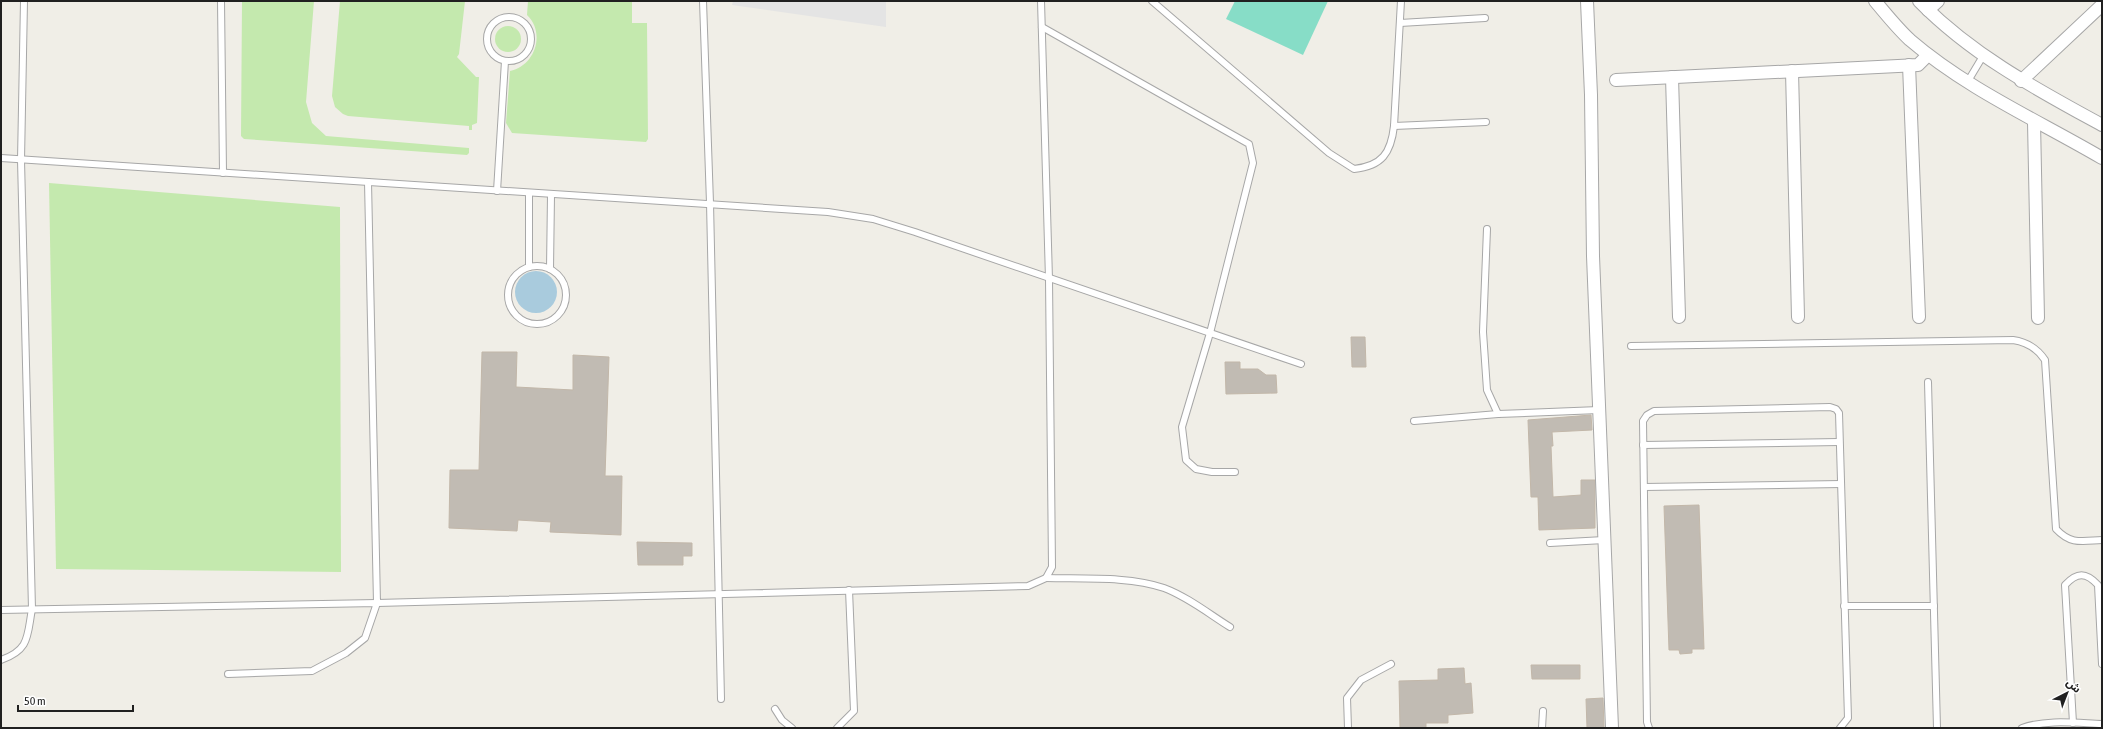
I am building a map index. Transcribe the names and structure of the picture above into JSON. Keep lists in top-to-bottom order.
{
  "scale_bar": "50 m",
  "north": "top right"
}
